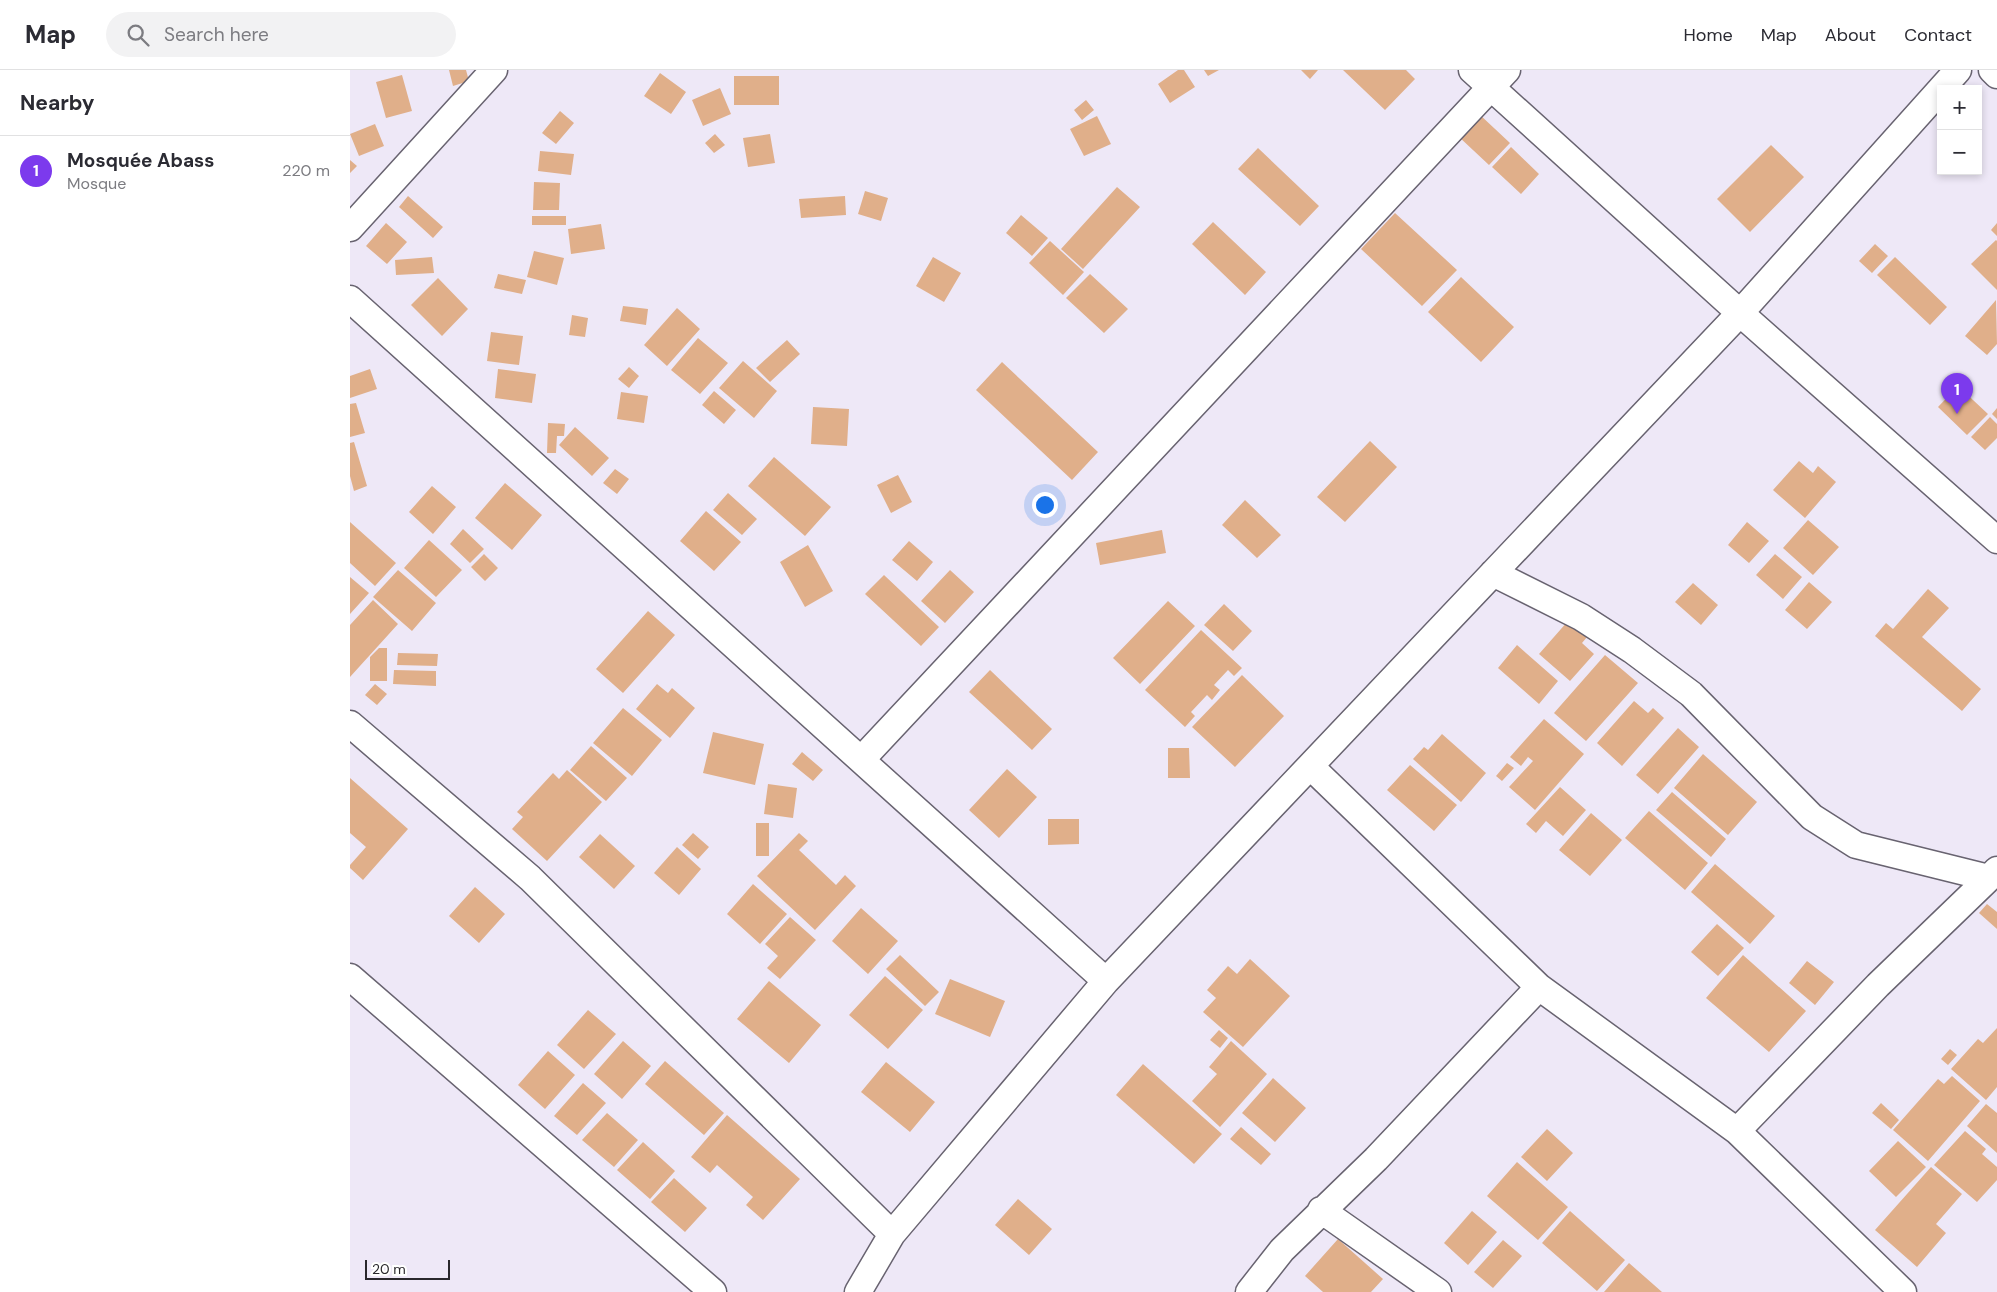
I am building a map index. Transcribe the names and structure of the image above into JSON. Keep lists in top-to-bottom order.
{
  "scale_bar": "20 m",
  "page": {
    "header": "Map",
    "search": "Search here",
    "nav": [
      "Home",
      "Map",
      "About",
      "Contact"
    ],
    "heading": "Nearby",
    "map_buttons": ["+", "−"],
    "list": [
      {
        "mark": "1",
        "name": "Mosquée Abass",
        "note": "Mosque",
        "value": "220 m"
      }
    ],
    "pins": "1",
    "scale": "20 m"
  }
}
